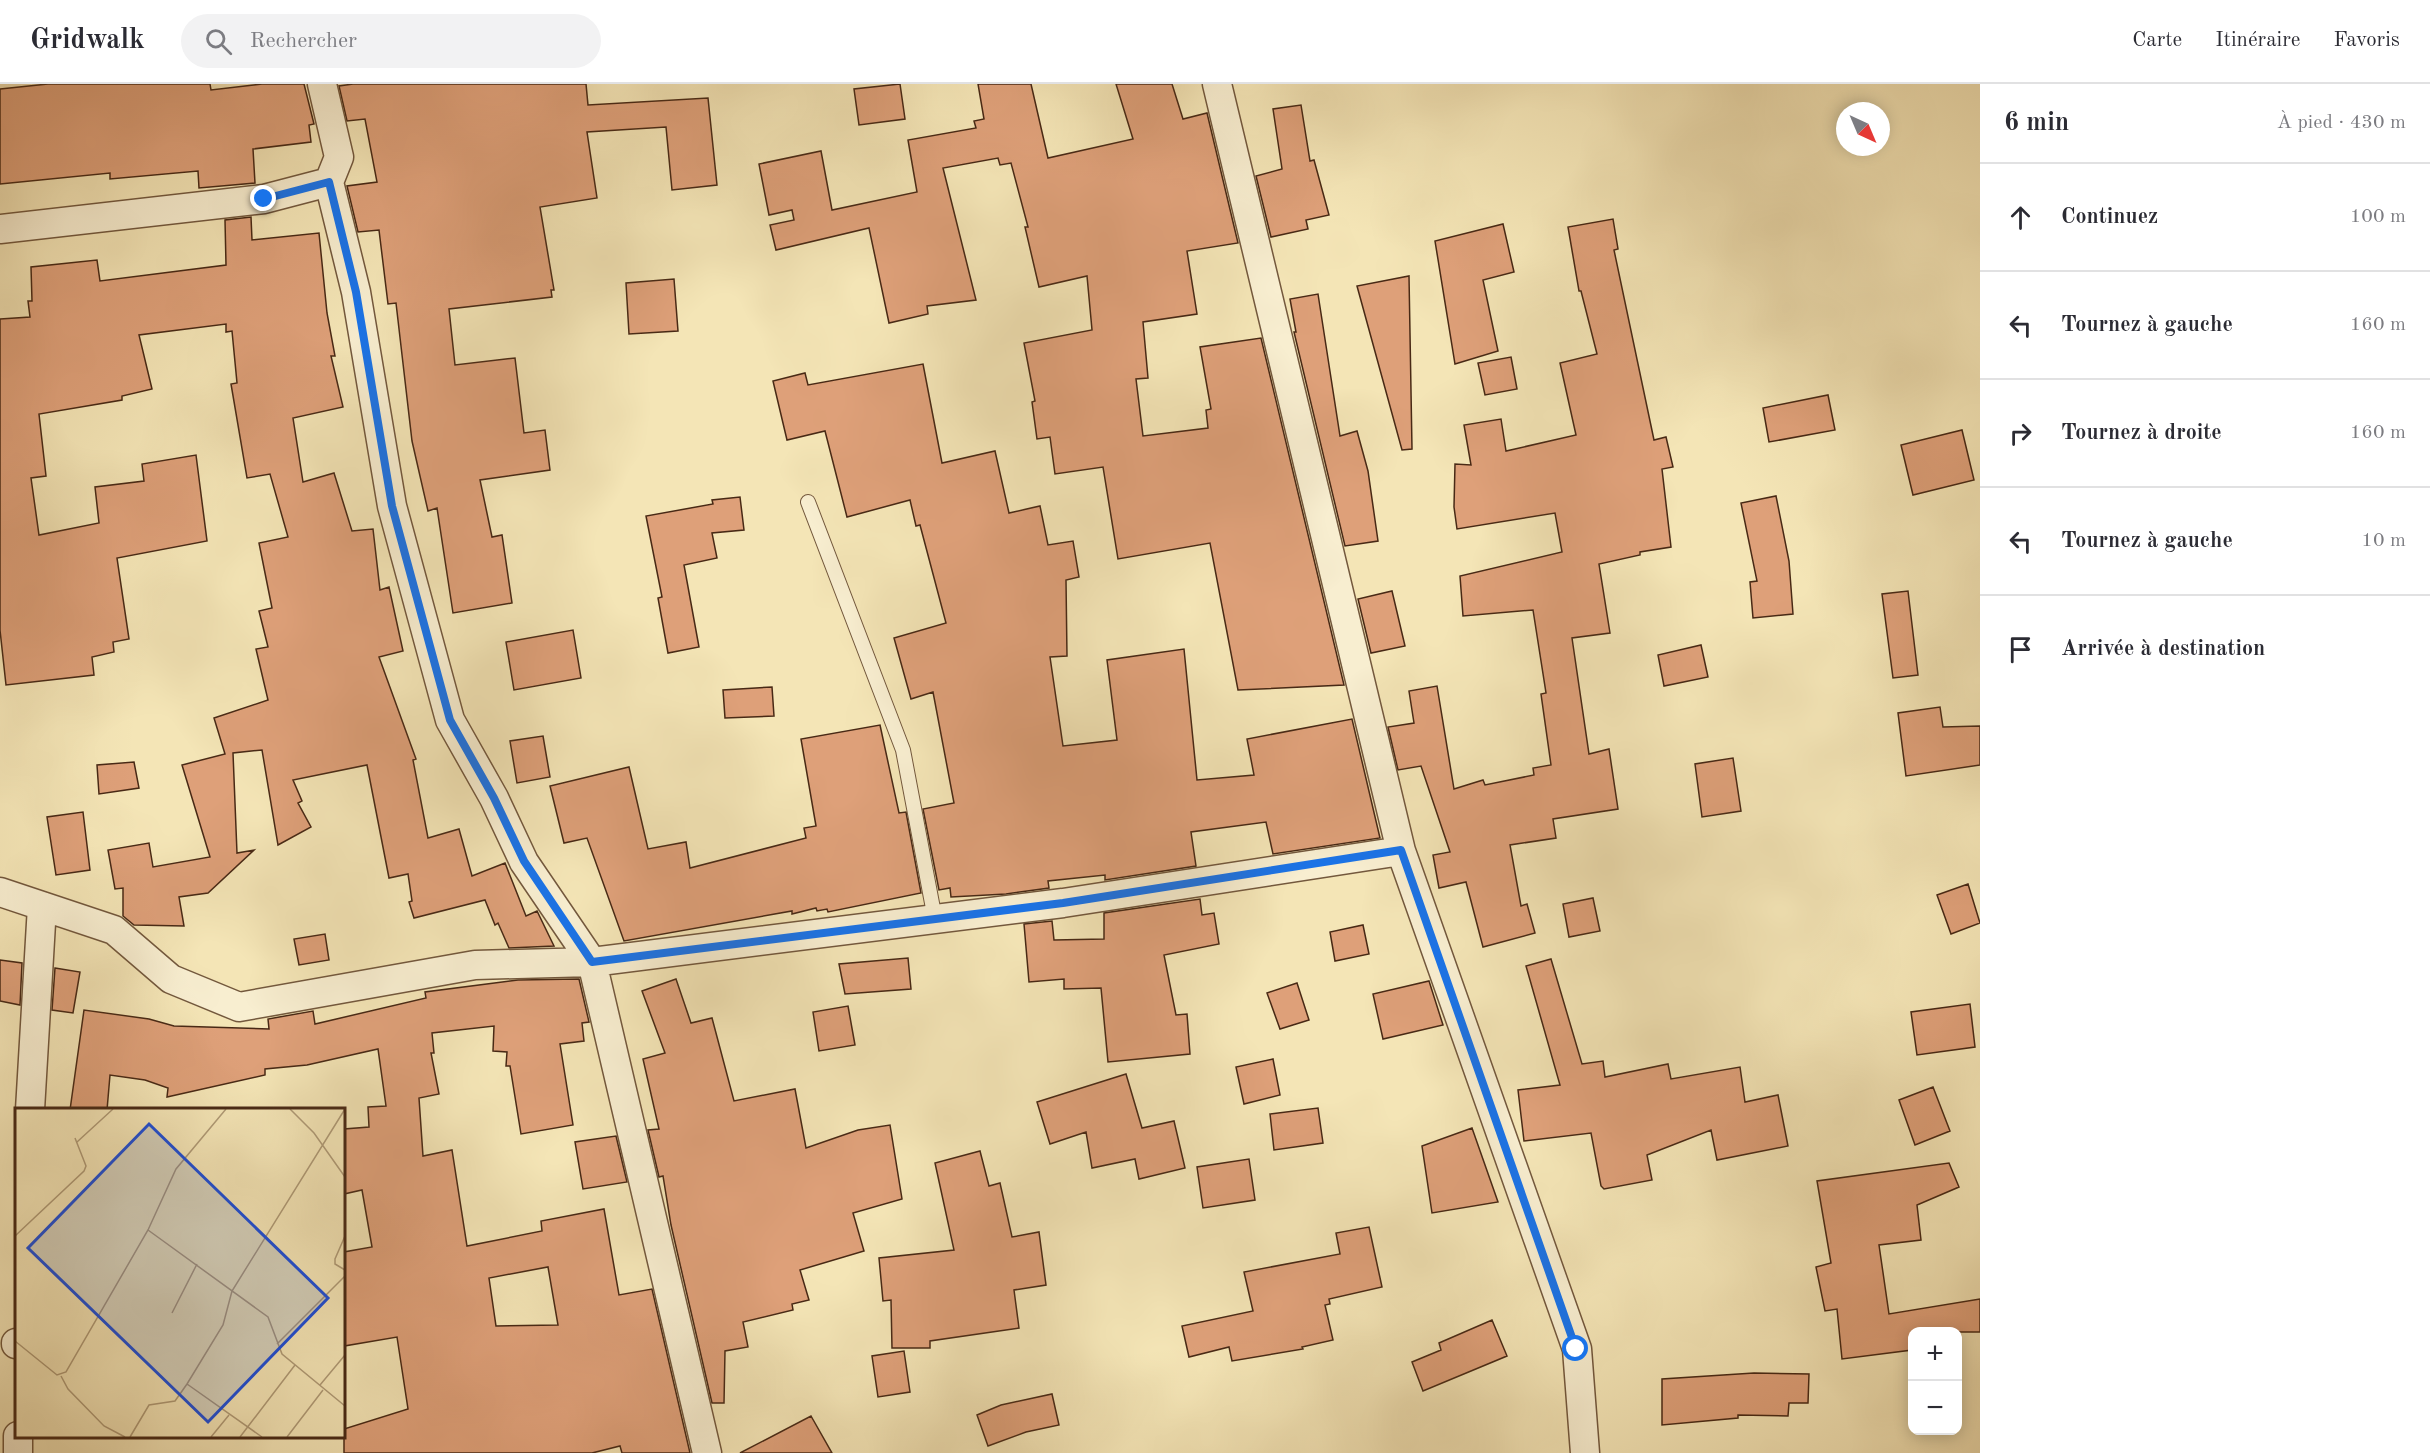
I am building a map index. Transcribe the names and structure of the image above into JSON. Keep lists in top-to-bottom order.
{
  "north": "bottom right",
  "page": {
    "header": "Gridwalk",
    "search": "Rechercher",
    "nav": ["Carte", "Itinéraire", "Favoris"],
    "heading": ["6 min", "À pied · 430 m"],
    "list": [
      ["Continuez", "100 m"],
      ["Tournez à gauche", "160 m"],
      ["Tournez à droite", "160 m"],
      ["Tournez à gauche", "10 m"],
      "Arrivée à destination"
    ],
    "map_buttons": ["+", "−"]
  }
}
